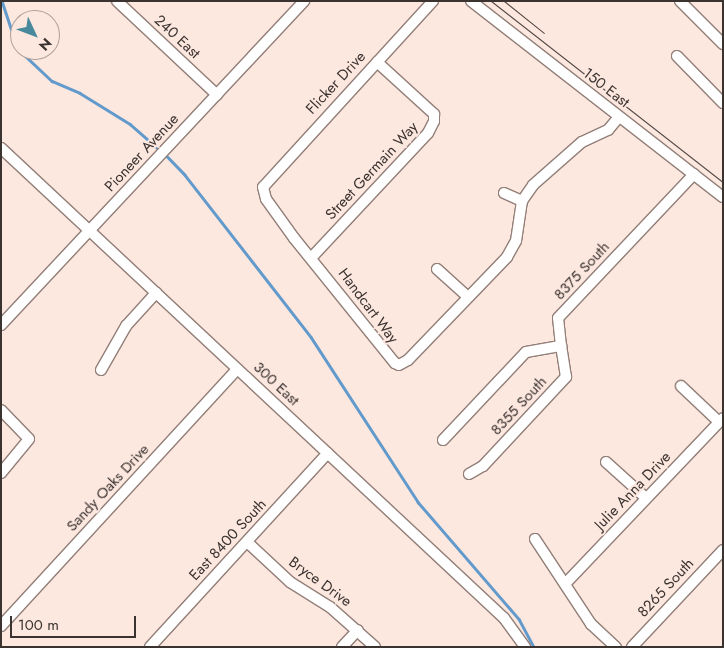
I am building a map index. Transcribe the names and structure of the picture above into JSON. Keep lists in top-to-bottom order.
{
  "streets": {
    "street": [
      "240 East",
      "Flicker Drive",
      "150 East",
      "Pioneer Avenue",
      "Street Germain Way",
      "8375 South",
      "Handcart Way",
      "300 East",
      "8355 South",
      "Sandy Oaks Drive",
      "Julie Anna Drive",
      "East 8400 South",
      "Bryce Drive",
      "8265 South"
    ]
  },
  "crossings": [
    ["240 East", "Pioneer Avenue"],
    ["Flicker Drive", "Street Germain Way"],
    ["Flicker Drive", "Handcart Way"],
    ["150 East", "8375 South"],
    ["Pioneer Avenue", "300 East"],
    ["Street Germain Way", "Handcart Way"],
    ["8375 South", "8355 South"],
    ["300 East", "Sandy Oaks Drive"],
    ["300 East", "East 8400 South"],
    ["East 8400 South", "Bryce Drive"]
  ],
  "scale_bar": "100 m",
  "north": "bottom right"
}
